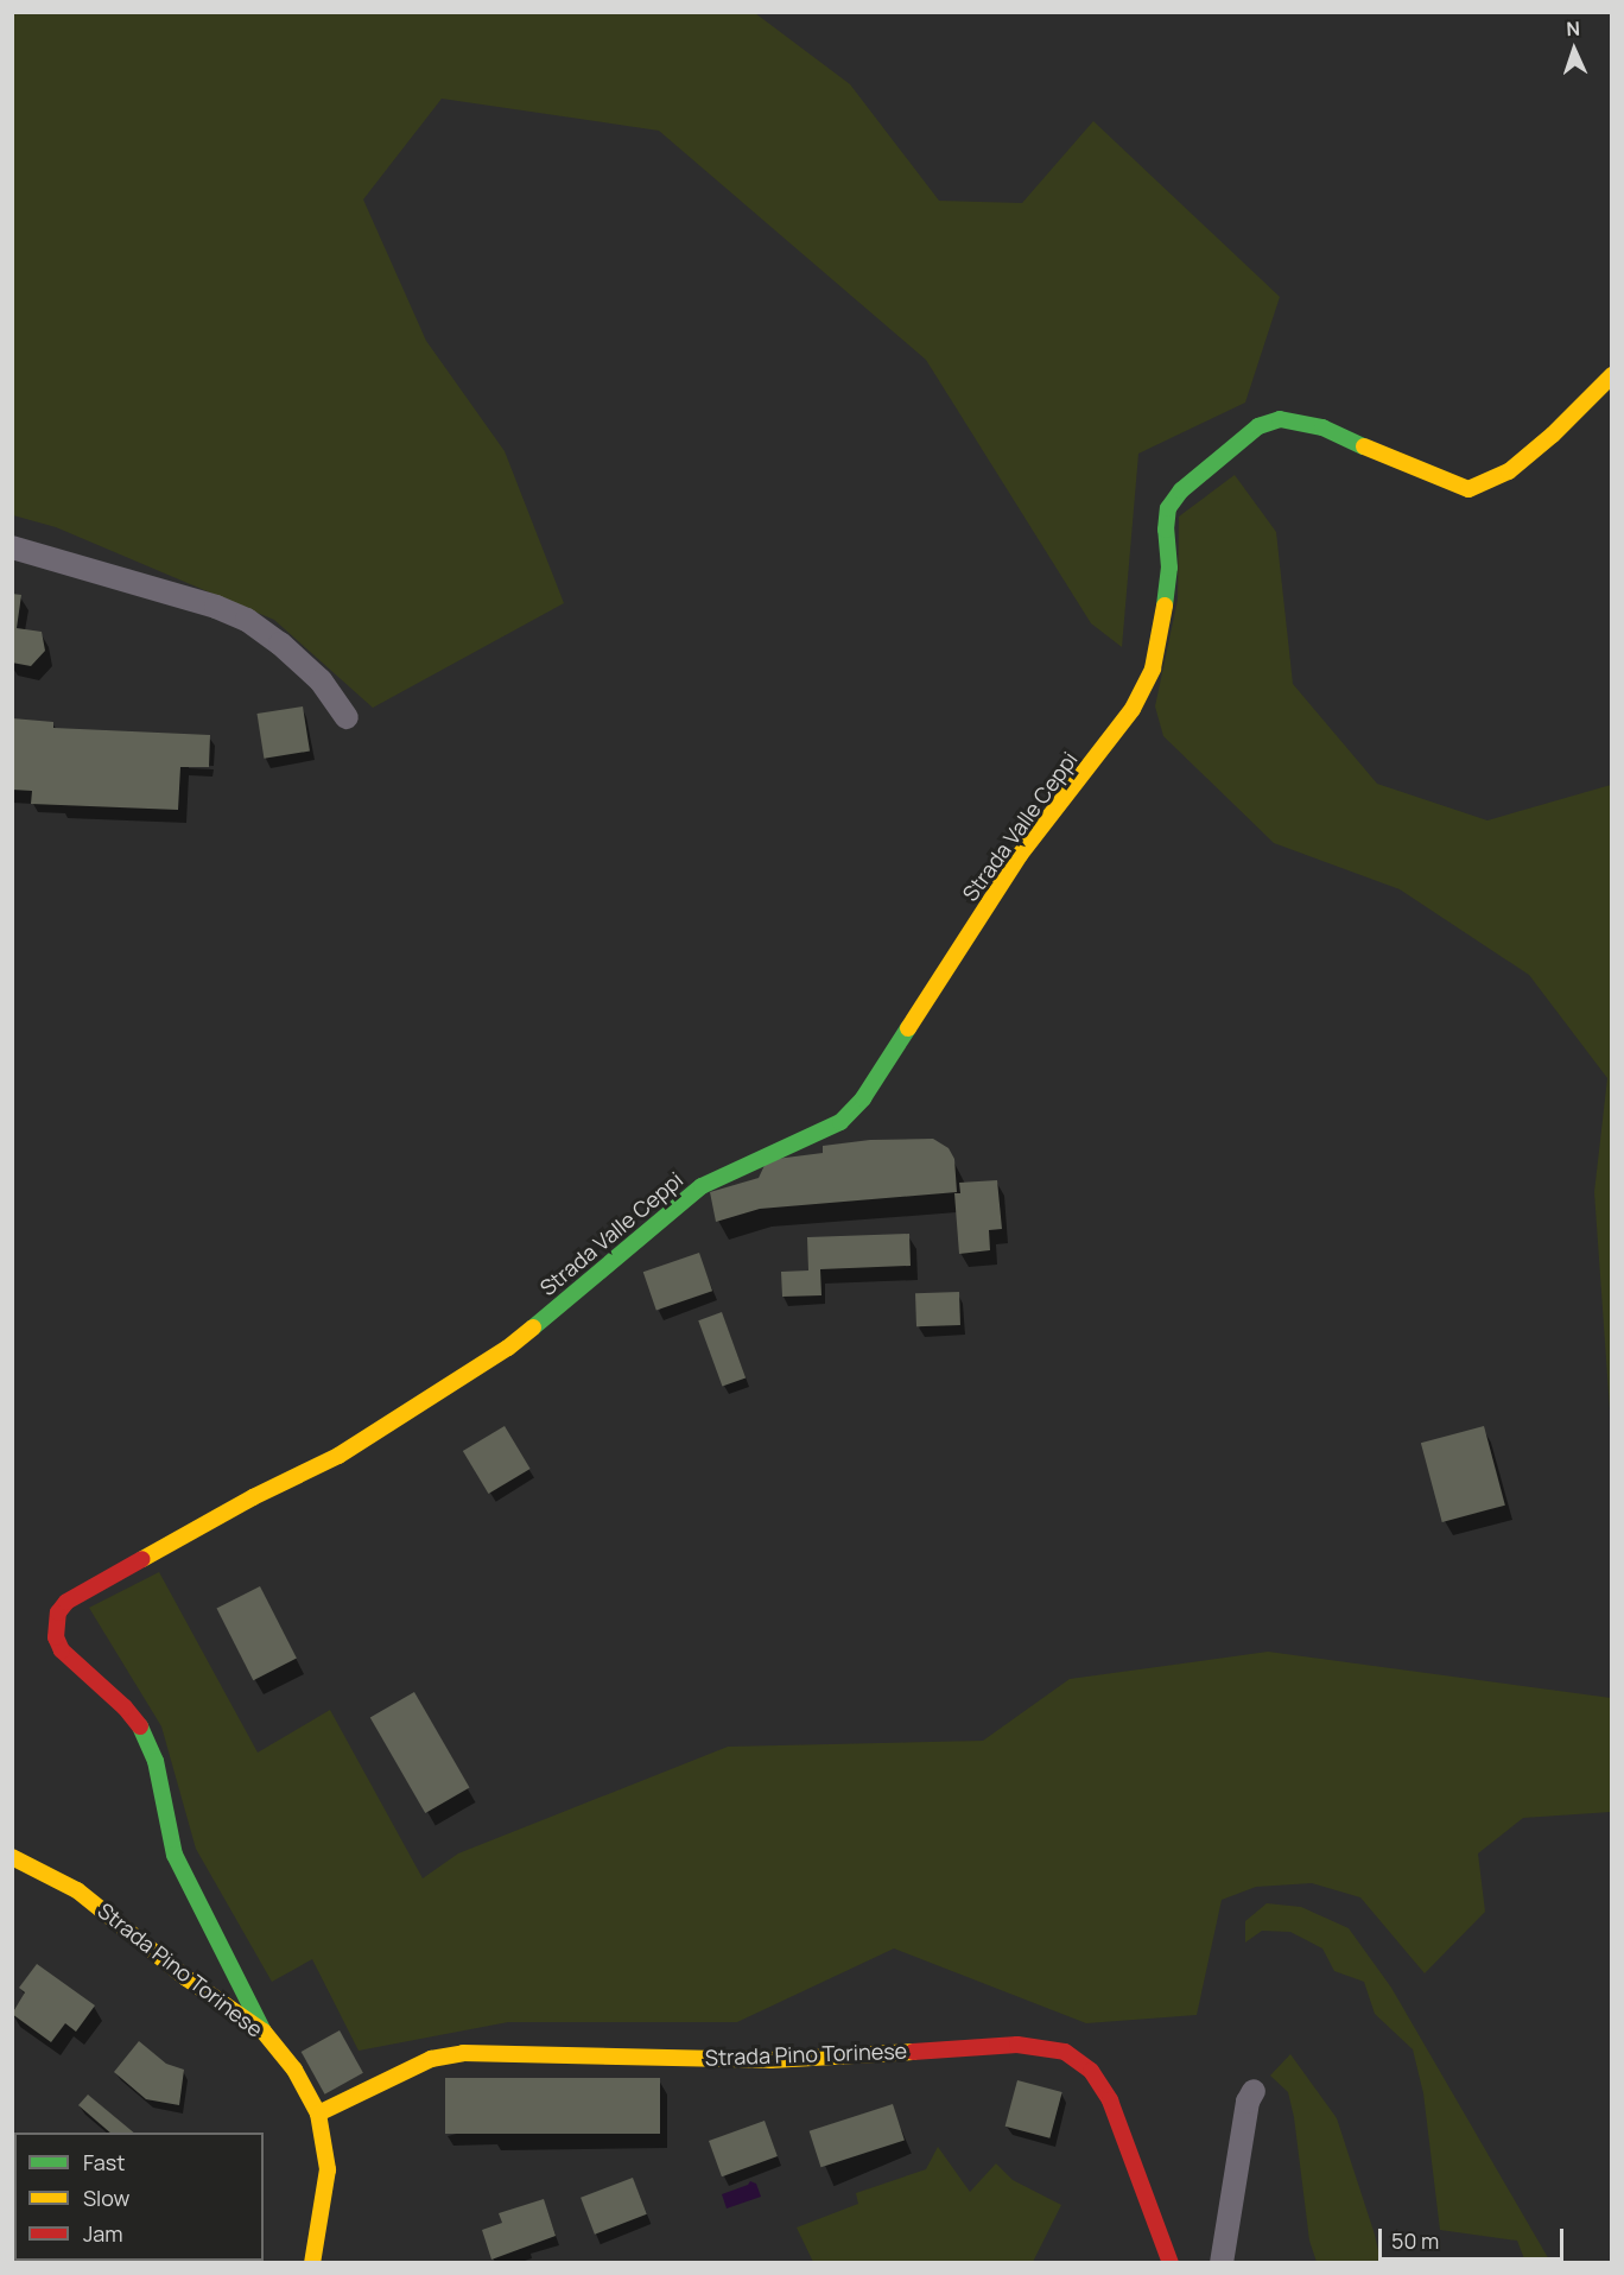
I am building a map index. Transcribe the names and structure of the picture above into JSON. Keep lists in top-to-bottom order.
{
  "streets": {
    "street": ["Strada Valle Ceppi", "Strada Pino Torinese"]
  },
  "crossings": [
    ["Strada Valle Ceppi", "Strada Pino Torinese"]
  ],
  "legend": ["Fast", "Slow", "Jam"],
  "scale_bar": "50 m",
  "north": "top"
}
